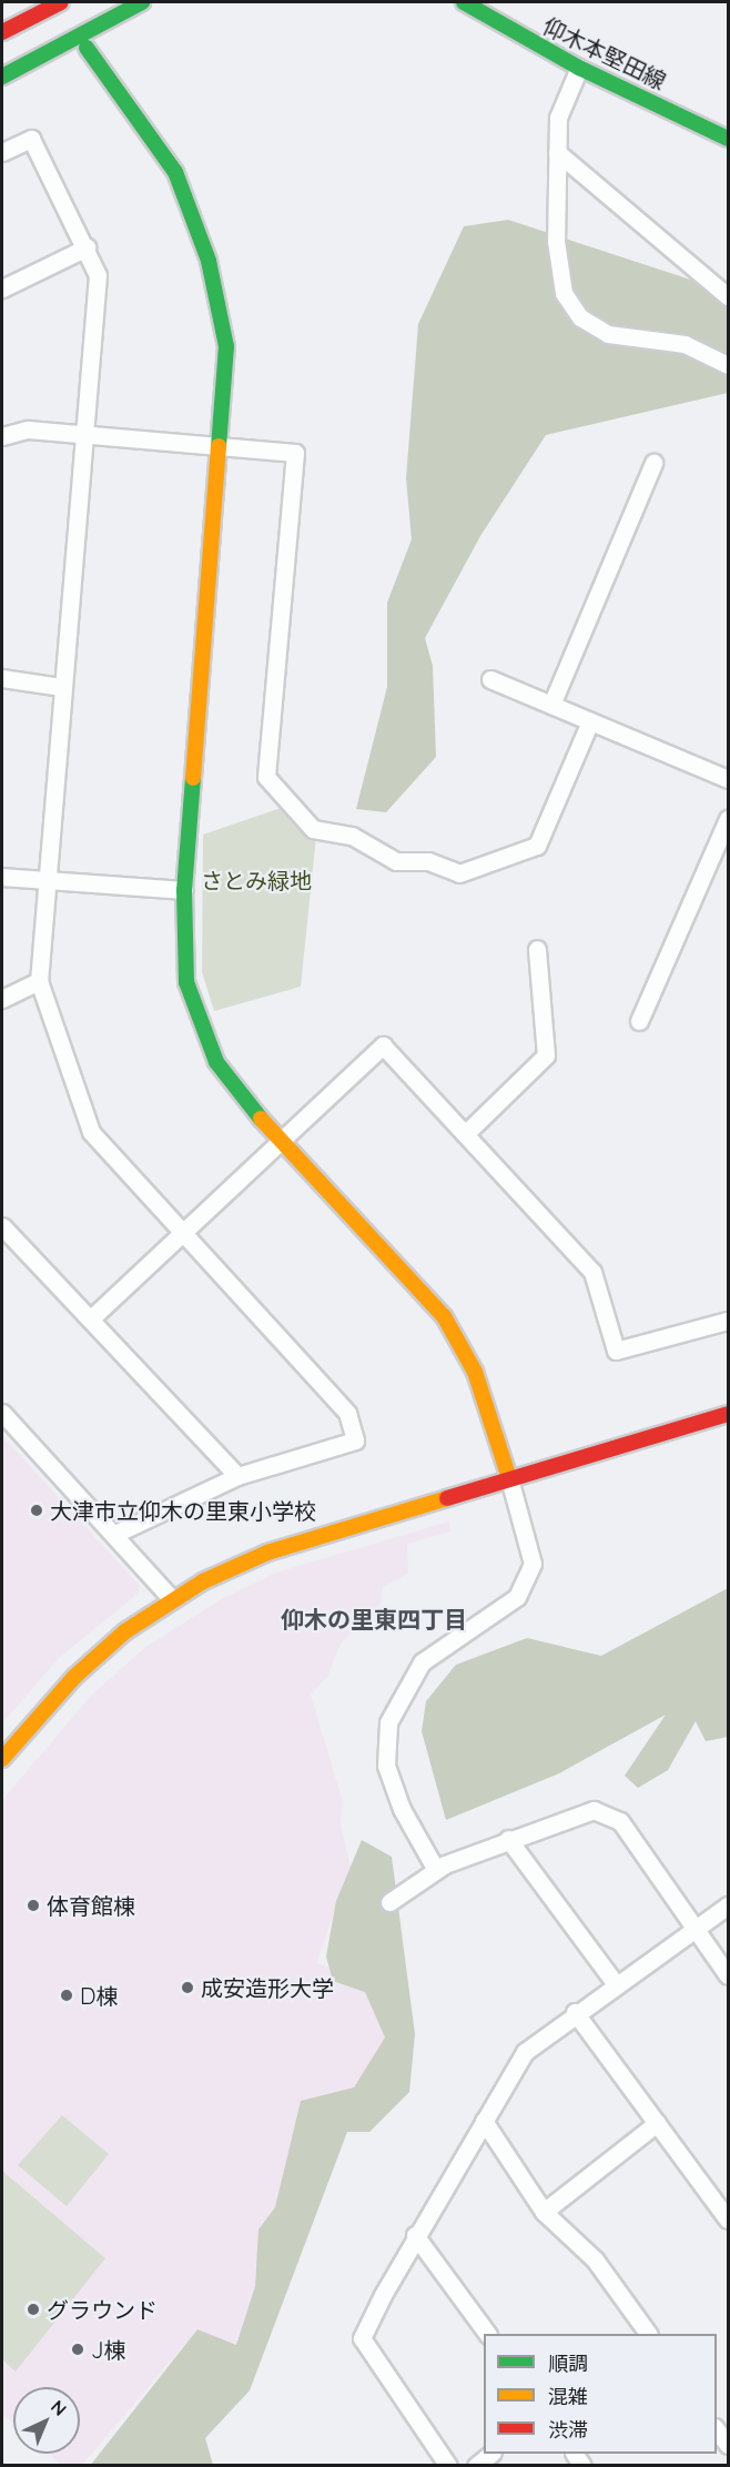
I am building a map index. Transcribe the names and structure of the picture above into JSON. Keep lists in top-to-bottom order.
{
  "streets": {
    "main road": ["仰木本堅田線"]
  },
  "districts": ["仰木の里東四丁目"],
  "parks": ["さとみ緑地"],
  "places": [
    "大津市立仰木の里東小学校",
    "体育館棟",
    "成安造形大学",
    "D棟",
    "グラウンド",
    "J棟"
  ],
  "legend": ["順調", "混雑", "渋滞"],
  "north": "top right"
}
